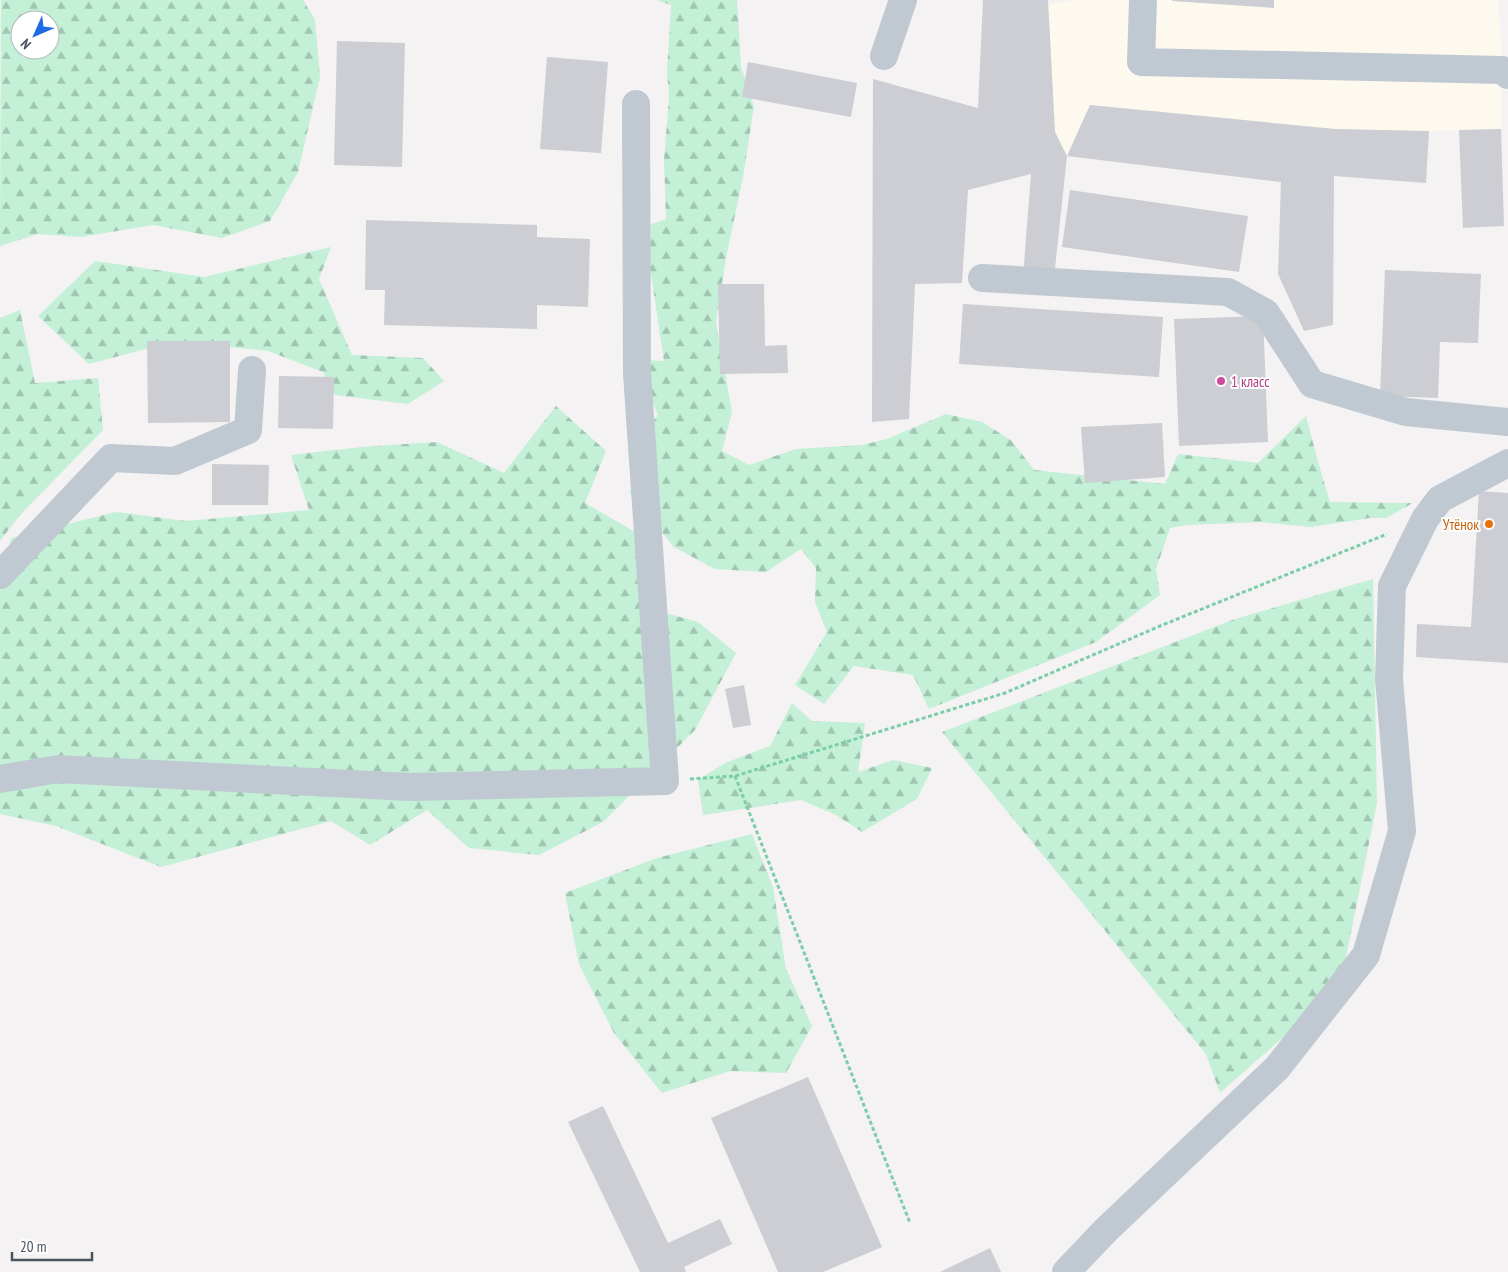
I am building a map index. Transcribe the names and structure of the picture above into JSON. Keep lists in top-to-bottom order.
{
  "places": ["1 класс", "Утёнок"],
  "scale_bar": "20 m",
  "north": "bottom left"
}
